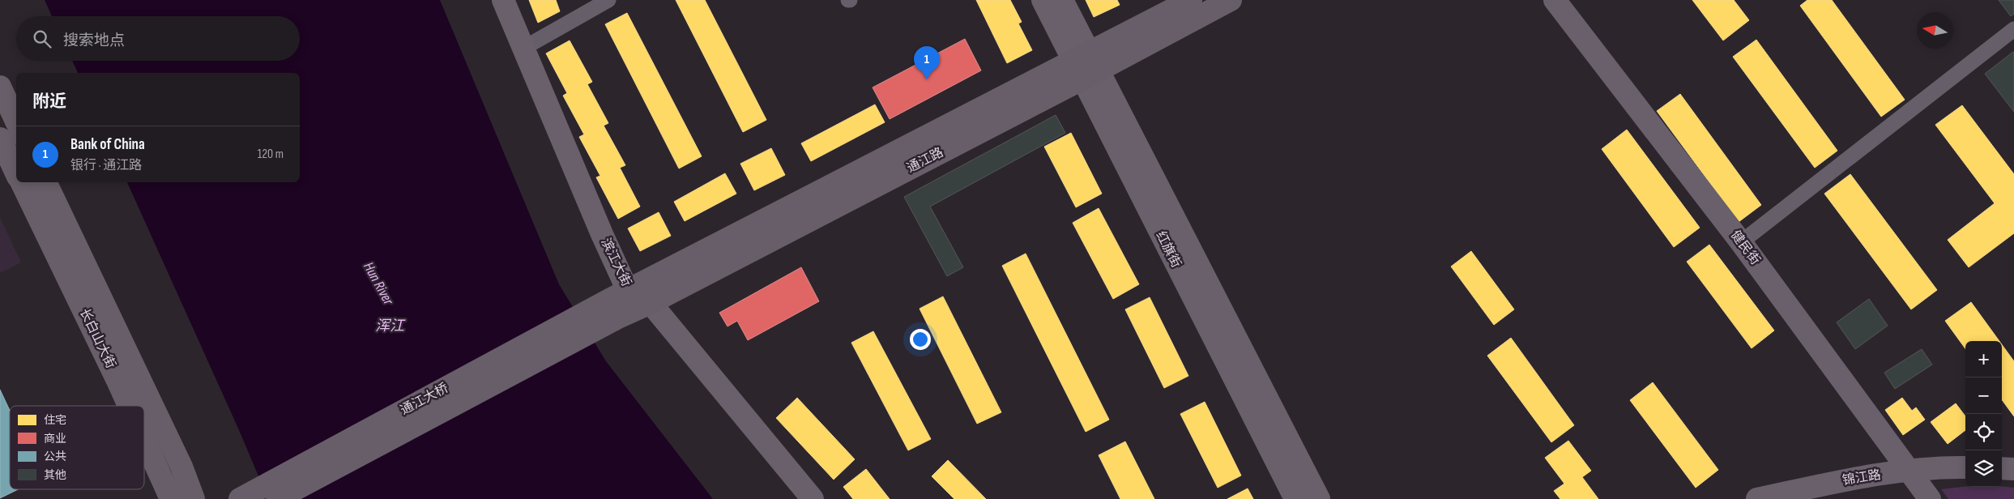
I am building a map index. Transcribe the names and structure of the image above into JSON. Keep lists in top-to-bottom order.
{
  "streets": {
    "main road": ["通江路", "长白山大街", "通江大桥"],
    "street": [
      "健民街",
      "红旗街",
      "滨江大街",
      "锦江路"
    ]
  },
  "crossings": [
    ["通江路", "红旗街"],
    ["通江路", "滨江大街"],
    ["通江路", "通江大桥"],
    ["健民街", "锦江路"],
    ["滨江大街", "通江大桥"]
  ],
  "water": ["Hun River", "浑江"],
  "legend": [
    "住宅",
    "商业",
    "公共",
    "其他"
  ],
  "north": "left",
  "page": {
    "search": "搜索地点",
    "pins": "1",
    "heading": "附近",
    "list": [
      {
        "mark": "1",
        "name": "Bank of China",
        "note": "银行 · 通江路",
        "value": "120 m"
      }
    ],
    "map_buttons": ["+", "−"]
  }
}
